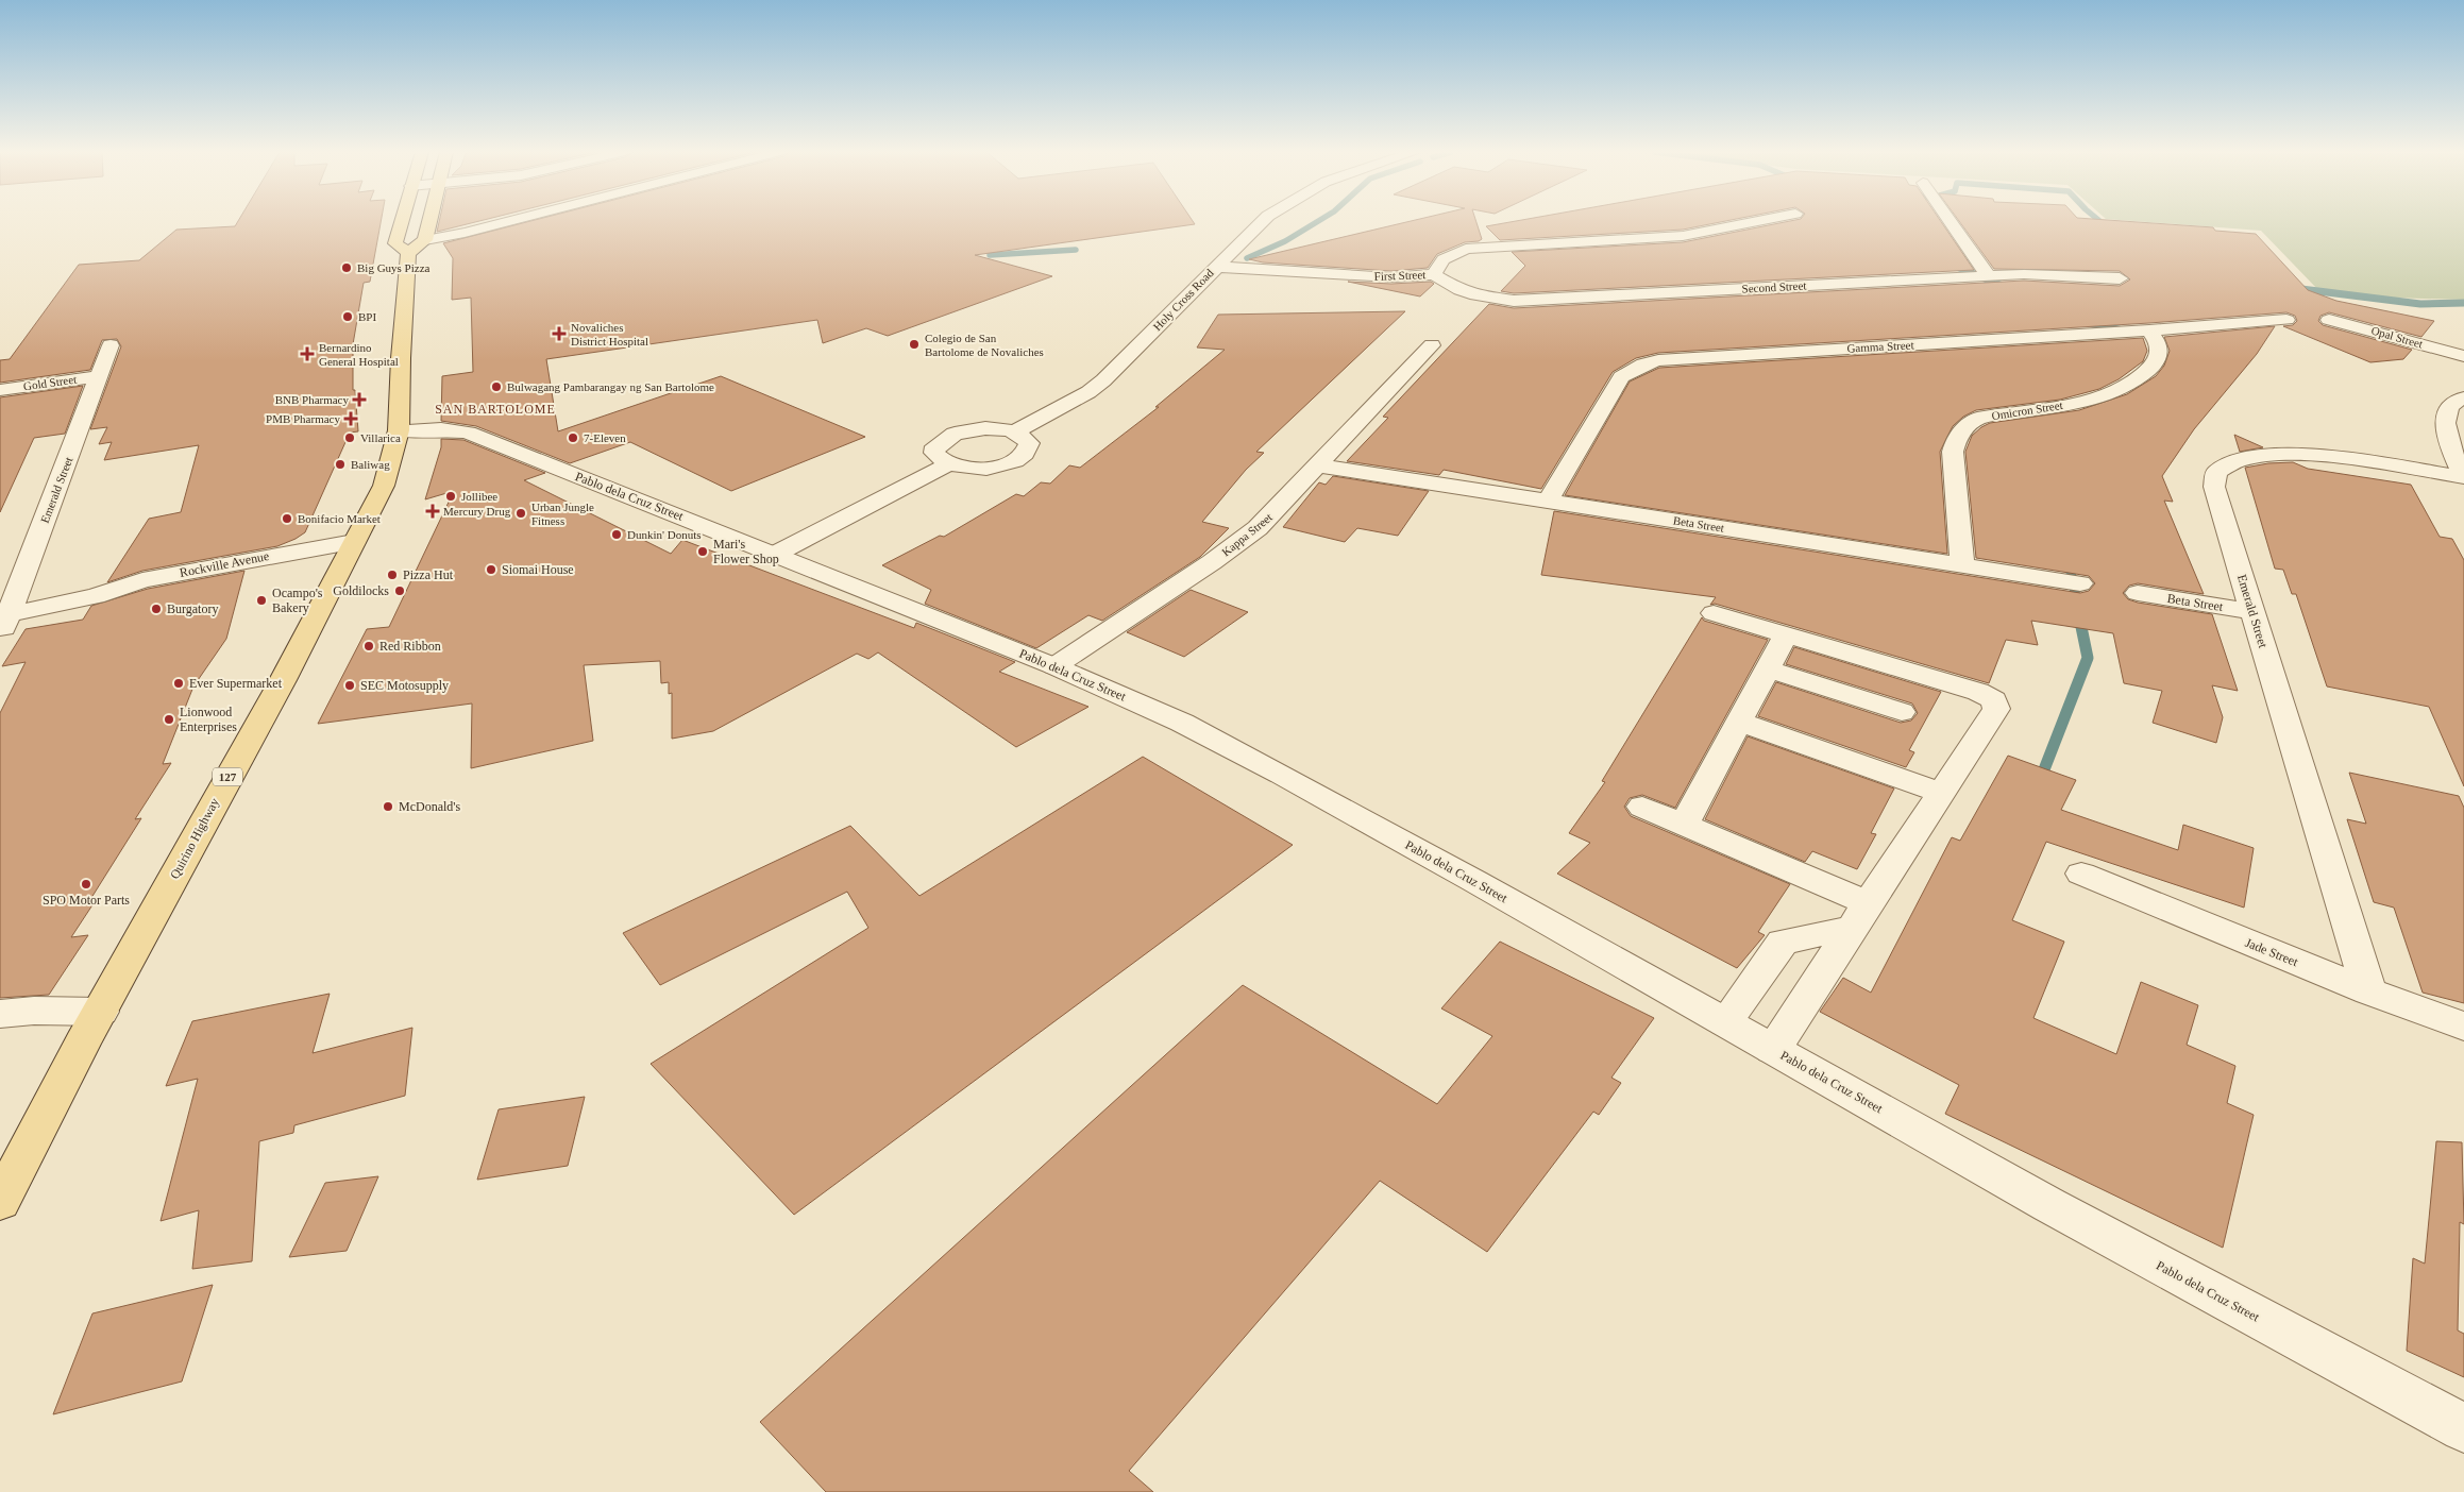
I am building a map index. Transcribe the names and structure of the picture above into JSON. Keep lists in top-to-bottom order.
{
  "streets": {
    "main road": ["127", "Quirino Highway"],
    "street": [
      "First Street",
      "Second Street",
      "Holy Cross Road",
      "Opal Street",
      "Gamma Street",
      "Gold Street",
      "Omicron Street",
      "Emerald Street",
      "Pablo dela Cruz Street",
      "Beta Street",
      "Kappa Street",
      "Rockville Avenue",
      "Jade Street"
    ]
  },
  "crossings": [
    ["First Street", "Second Street"],
    ["First Street", "Holy Cross Road"],
    ["Gamma Street", "Omicron Street"],
    ["Gamma Street", "Beta Street"],
    ["Gold Street", "Emerald Street"],
    ["Omicron Street", "Beta Street"],
    ["Emerald Street", "Beta Street"],
    ["Emerald Street", "Rockville Avenue"],
    ["Emerald Street", "Jade Street"],
    ["Pablo dela Cruz Street", "Kappa Street"],
    ["Pablo dela Cruz Street", "Quirino Highway"],
    ["Beta Street", "Kappa Street"],
    ["Rockville Avenue", "Quirino Highway"]
  ],
  "districts": ["SAN BARTOLOME"],
  "places": {
    "other": [
      "Big Guys Pizza",
      "BPI",
      "Colegio de San Bartolome de Novaliches",
      "Bulwagang Pambarangay ng San Bartolome",
      "Villarica",
      "7-Eleven",
      "Baliwag",
      "Jollibee",
      "Urban Jungle Fitness",
      "Bonifacio Market",
      "Dunkin' Donuts",
      "Mari's Flower Shop",
      "Siomai House",
      "Pizza Hut",
      "Goldilocks",
      "Ocampo's Bakery",
      "Burgatory",
      "Red Ribbon",
      "Ever Supermarket",
      "SEC Motosupply",
      "Lionwood Enterprises",
      "McDonald's",
      "SPO Motor Parts"
    ],
    "health": [
      "Novaliches District Hospital",
      "Bernardino General Hospital",
      "BNB Pharmacy",
      "PMB Pharmacy",
      "Mercury Drug"
    ]
  }
}
